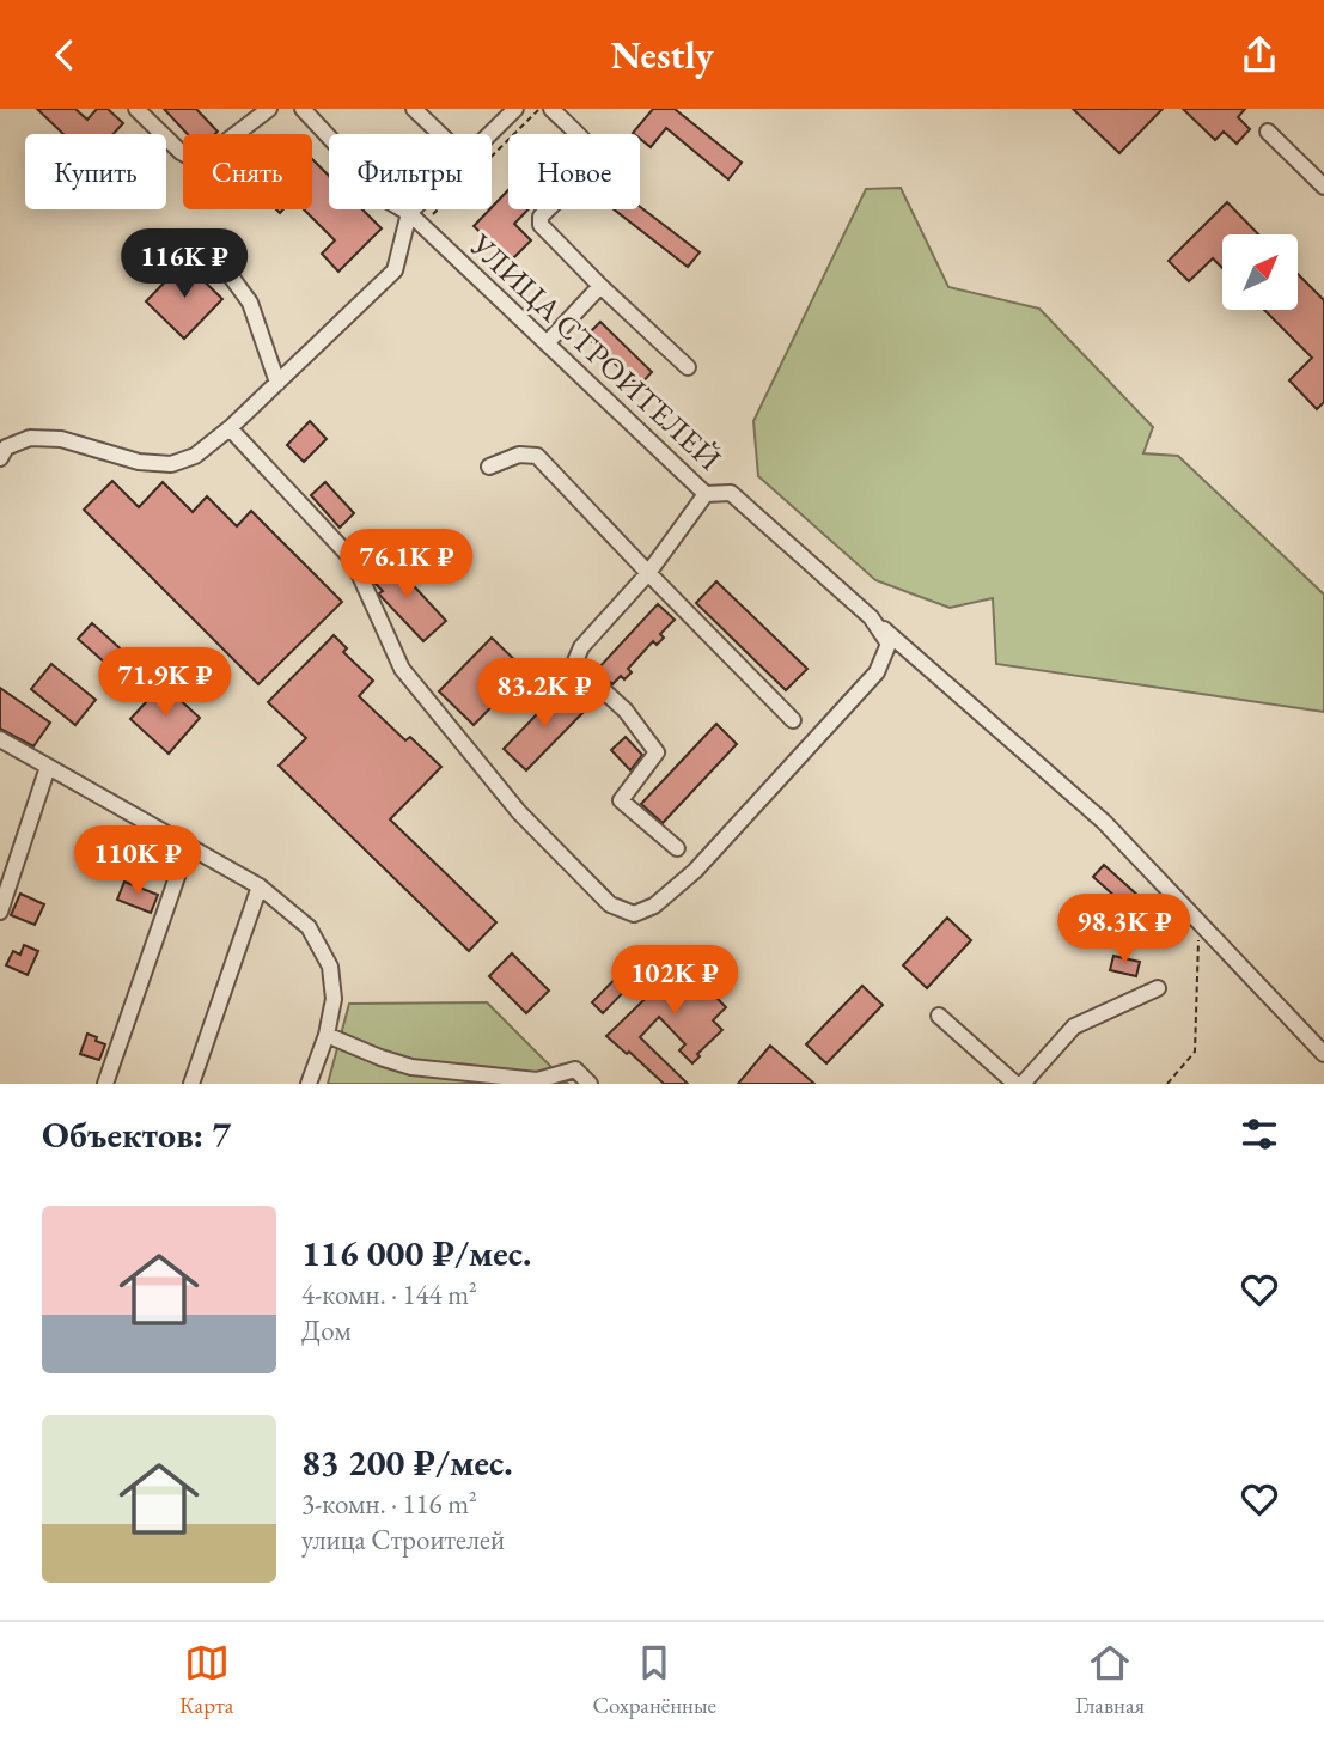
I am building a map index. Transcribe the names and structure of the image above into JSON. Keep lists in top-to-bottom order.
{
  "streets": {
    "street": ["УЛИЦА СТРОИТЕЛЕЙ"]
  },
  "north": "top right",
  "page": {
    "header": "Nestly",
    "chip": [
      "Купить",
      "Снять",
      "Фильтры",
      "Новое"
    ],
    "price": [
      "116K ₽",
      "76.1K ₽",
      "71.9K ₽",
      "83.2K ₽",
      "110K ₽",
      "98.3K ₽",
      "102K ₽"
    ],
    "heading": "Объектов: 7",
    "list": [
      {
        "name": "116 000 ₽/мес.",
        "note": "4-комн. · 144 m² · Дом"
      },
      {
        "name": "83 200 ₽/мес.",
        "note": "3-комн. · 116 m² · улица Строителей"
      }
    ],
    "tabs": ["Карта", "Сохранённые", "Главная"]
  }
}
